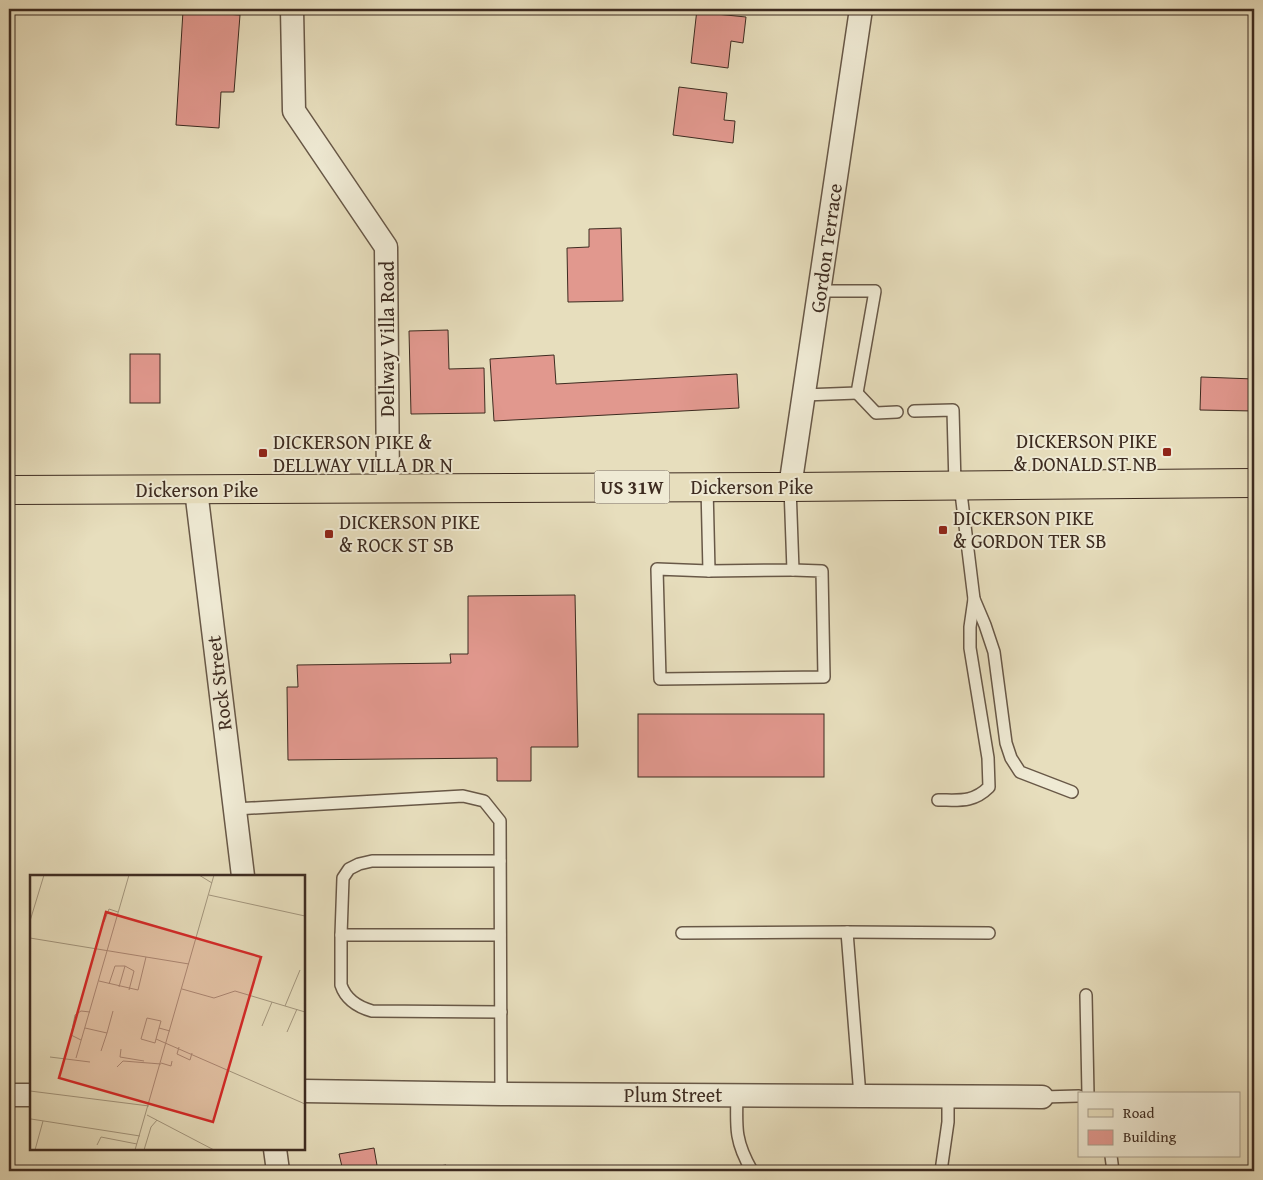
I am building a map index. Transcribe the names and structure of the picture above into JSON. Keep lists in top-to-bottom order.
{
  "streets": {
    "main road": ["US 31W", "Dickerson Pike"],
    "street": [
      "Gordon Terrace",
      "Dellway Villa Road",
      "Rock Street",
      "Plum Street"
    ]
  },
  "crossings": [
    ["Gordon Terrace", "Dickerson Pike"],
    ["Dellway Villa Road", "Dickerson Pike"],
    ["Dickerson Pike", "Rock Street"]
  ],
  "places": {
    "transit": [
      "DICKERSON PIKE & DONALD ST NB",
      "DICKERSON PIKE & DELLWAY VILLA DR N",
      "DICKERSON PIKE & GORDON TER SB",
      "DICKERSON PIKE & ROCK ST SB"
    ]
  },
  "legend": ["Road", "Building"]
}
